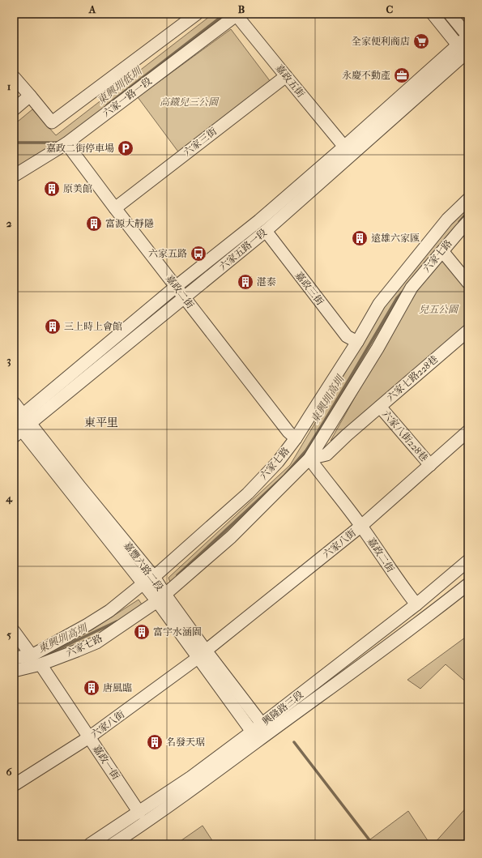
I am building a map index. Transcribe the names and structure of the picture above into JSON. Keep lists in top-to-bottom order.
{
  "streets": {
    "street": [
      "嘉政五街",
      "六家一路一段",
      "六家三街",
      "六家五路一段",
      "六家七路",
      "嘉政三街",
      "嘉政二街",
      "六家七路228巷",
      "六家八街228巷",
      "六家八街",
      "嘉豐六路二段",
      "興隆路三段",
      "嘉政一街"
    ]
  },
  "crossings": [
    ["嘉政五街", "六家一路一段"],
    ["嘉政五街", "六家三街"],
    ["嘉政五街", "六家五路一段"],
    ["六家一路一段", "嘉政二街"],
    ["六家三街", "嘉政二街"],
    ["六家五路一段", "嘉政三街"],
    ["六家五路一段", "嘉政二街"],
    ["六家五路一段", "嘉豐六路二段"],
    ["六家七路", "嘉政三街"],
    ["六家七路", "嘉政二街"],
    ["六家七路", "六家七路228巷"],
    ["六家七路", "嘉豐六路二段"],
    ["六家七路", "嘉政一街"],
    ["嘉政二街", "六家七路228巷"],
    ["嘉政二街", "六家八街"],
    ["嘉政二街", "興隆路三段"],
    ["六家七路228巷", "六家八街228巷"],
    ["六家八街228巷", "六家八街"],
    ["六家八街", "嘉豐六路二段"],
    ["六家八街", "嘉政一街"],
    ["嘉豐六路二段", "興隆路三段"],
    ["興隆路三段", "嘉政一街"]
  ],
  "districts": ["東平里"],
  "water": ["東興圳低圳", "東興圳高圳"],
  "parks": ["高鐵兒三公園", "兒五公園"],
  "places": {
    "supermarket": ["全家便利商店"],
    "office": ["永慶不動產"],
    "parking": ["嘉政二街停車場"],
    "building": [
      "原美館",
      "富源大靜隱",
      "遠雄六家匯",
      "湛泰",
      "三上時上會館",
      "富宇水涵園",
      "唐風臨",
      "名發天琚"
    ],
    "bus stop": ["六家五路"]
  },
  "grid": {
    "columns": ["A", "B", "C"],
    "rows": [
      "1",
      "2",
      "3",
      "4",
      "5",
      "6"
    ]
  }
}
